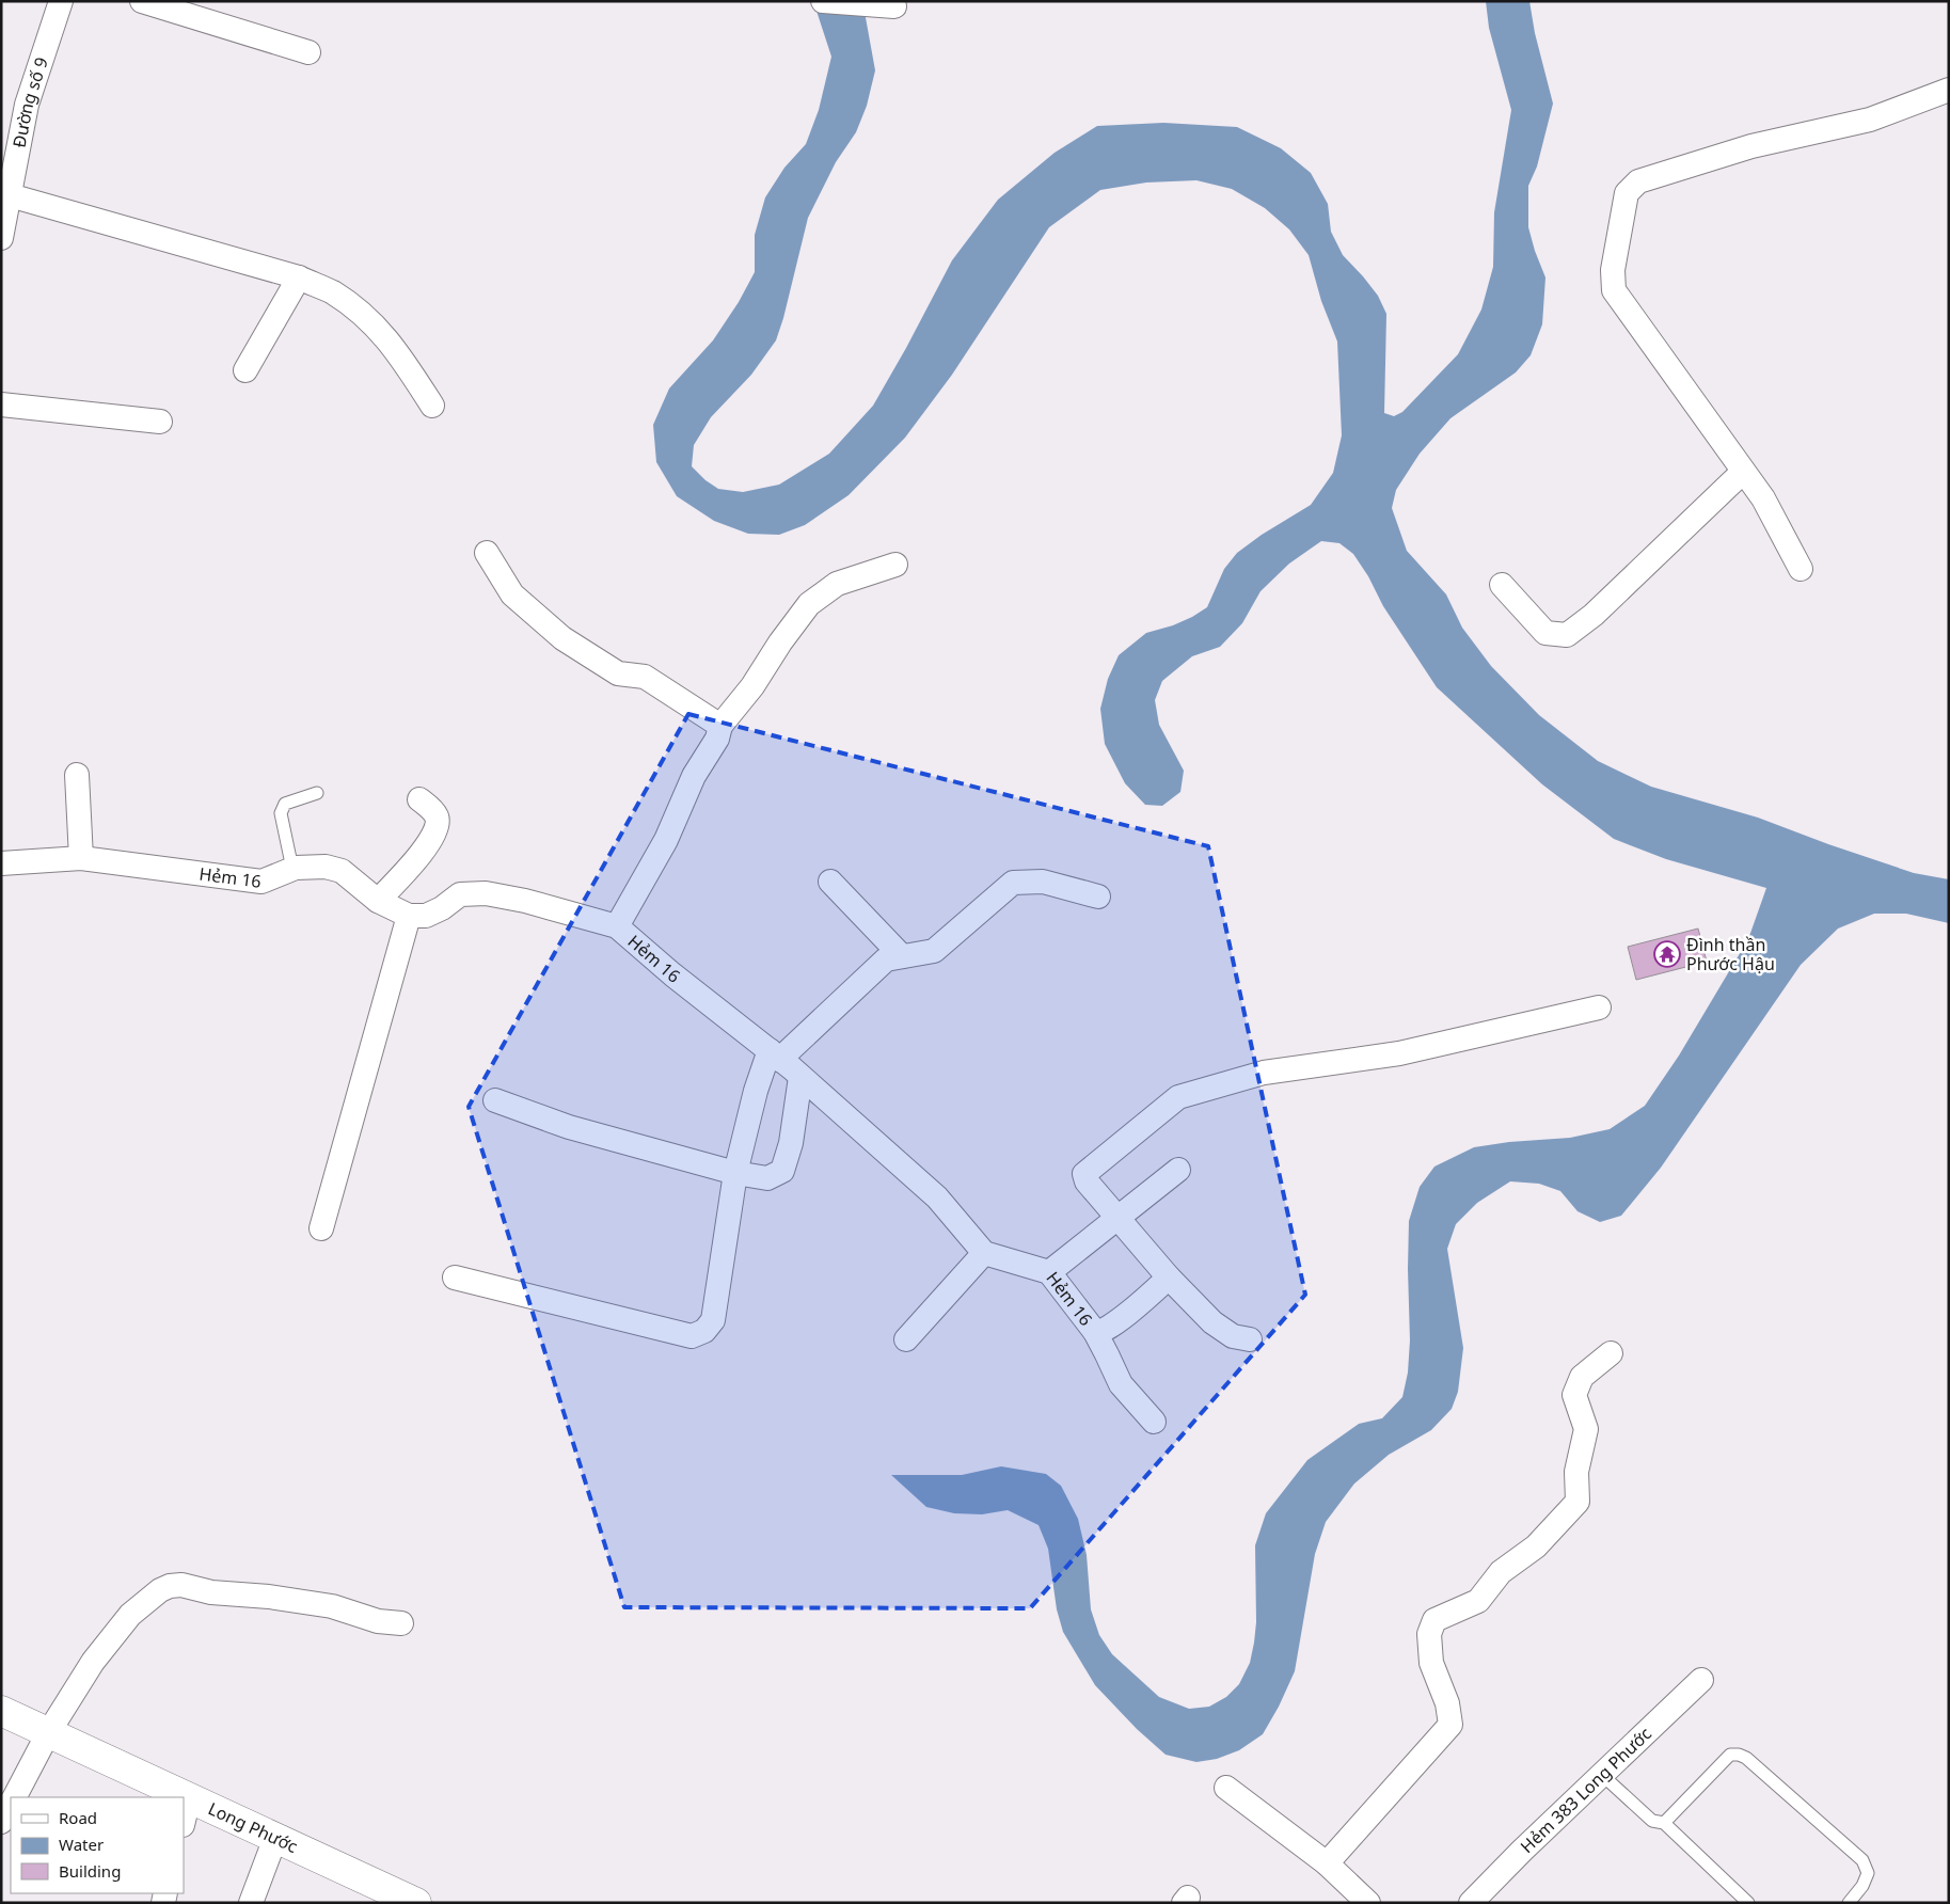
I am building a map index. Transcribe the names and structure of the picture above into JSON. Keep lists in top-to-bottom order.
{
  "streets": {
    "street": [
      "Đường số 9",
      "Hẻm 16",
      "Hẻm 383 Long Phước",
      "Long Phước"
    ]
  },
  "places": {
    "temple": ["Đình thần Phước Hậu"]
  },
  "legend": ["Road", "Water", "Building"]
}
